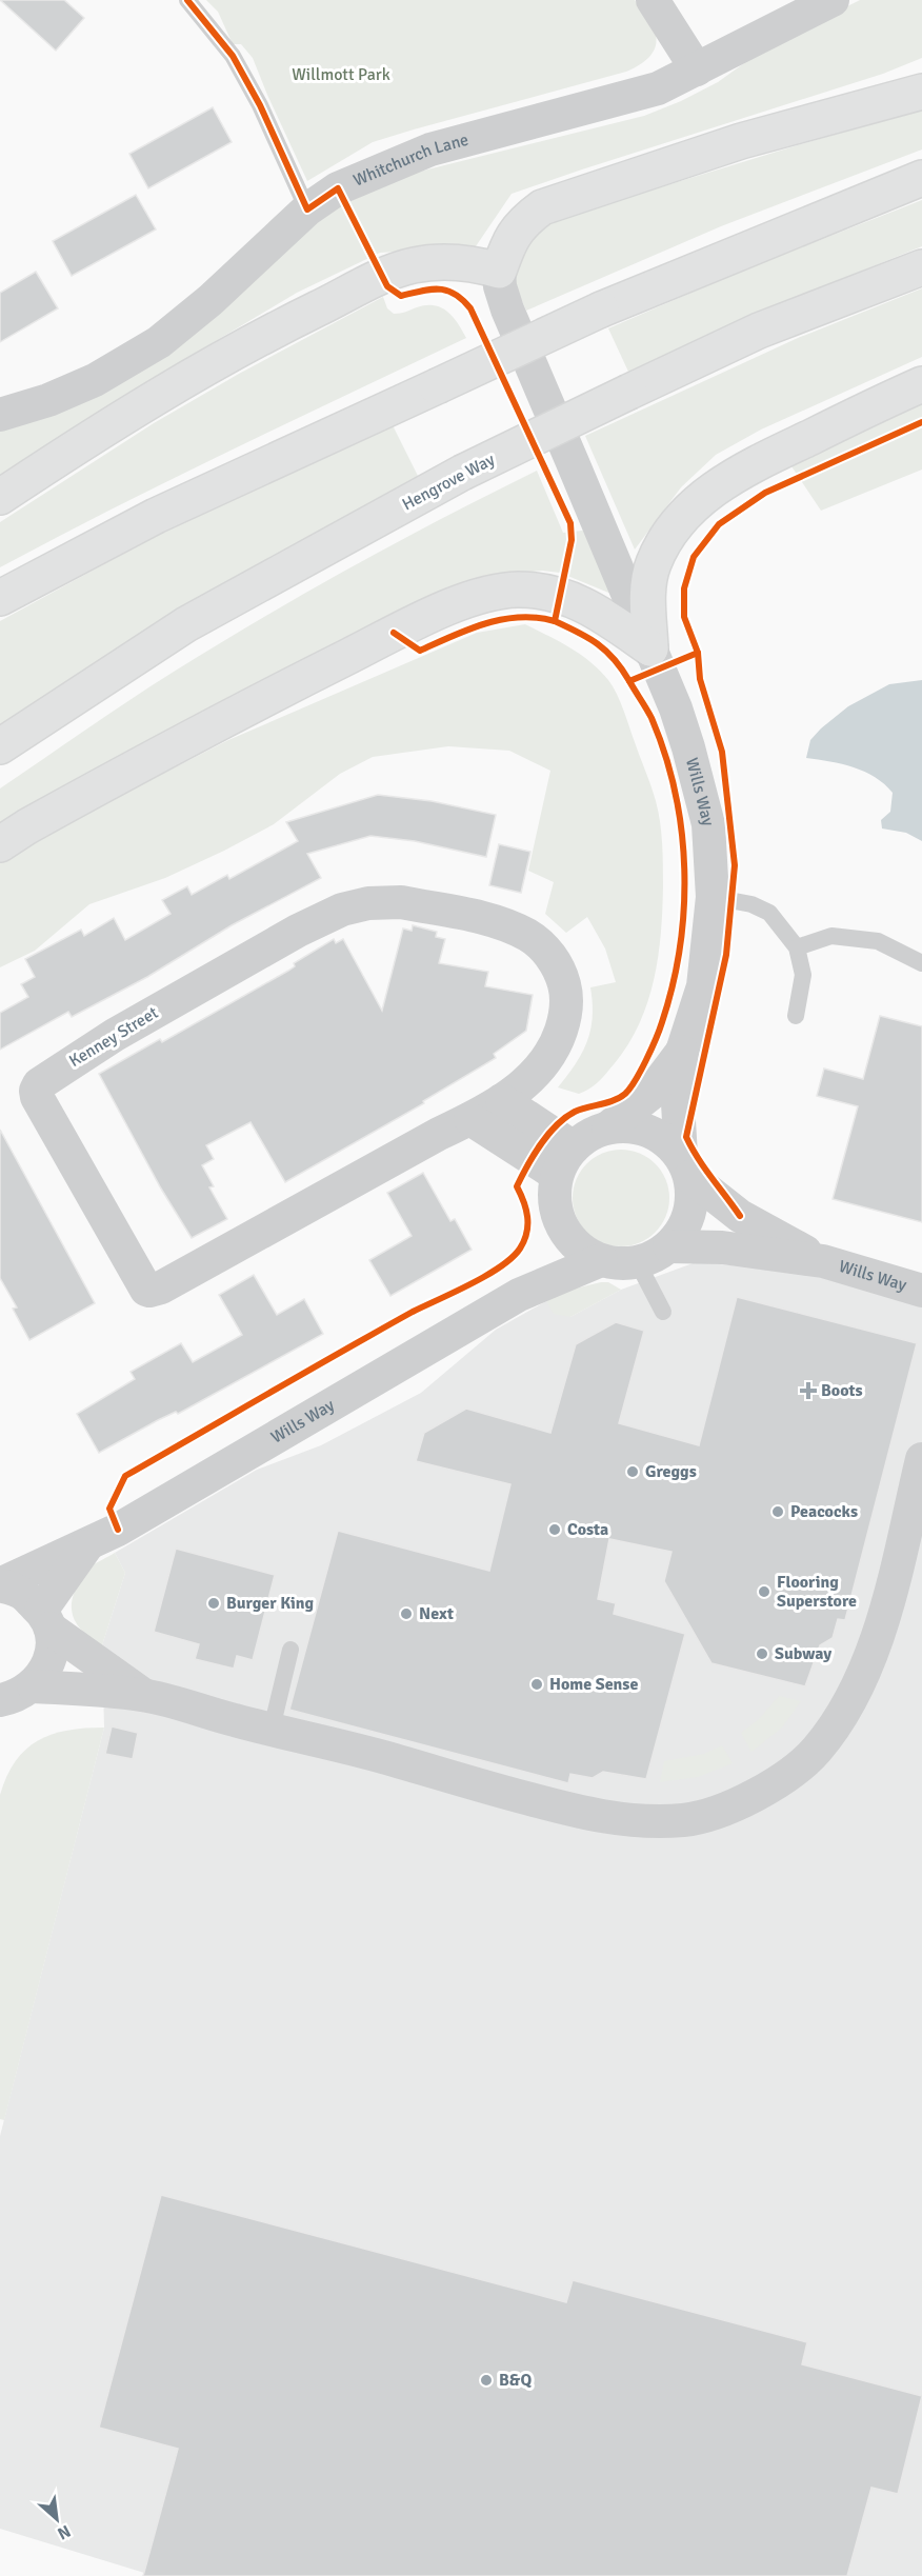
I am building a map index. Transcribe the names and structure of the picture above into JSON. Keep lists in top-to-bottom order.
{
  "streets": {
    "highway": ["Hengrove Way"],
    "street": ["Whitchurch Lane", "Wills Way", "Kenney Street"]
  },
  "parks": ["Willmott Park"],
  "places": {
    "health": ["Boots"],
    "other": [
      "Greggs",
      "Peacocks",
      "Costa",
      "Flooring Superstore",
      "Burger King",
      "Next",
      "Subway",
      "Home Sense",
      "B&Q"
    ]
  },
  "north": "bottom right"
}
